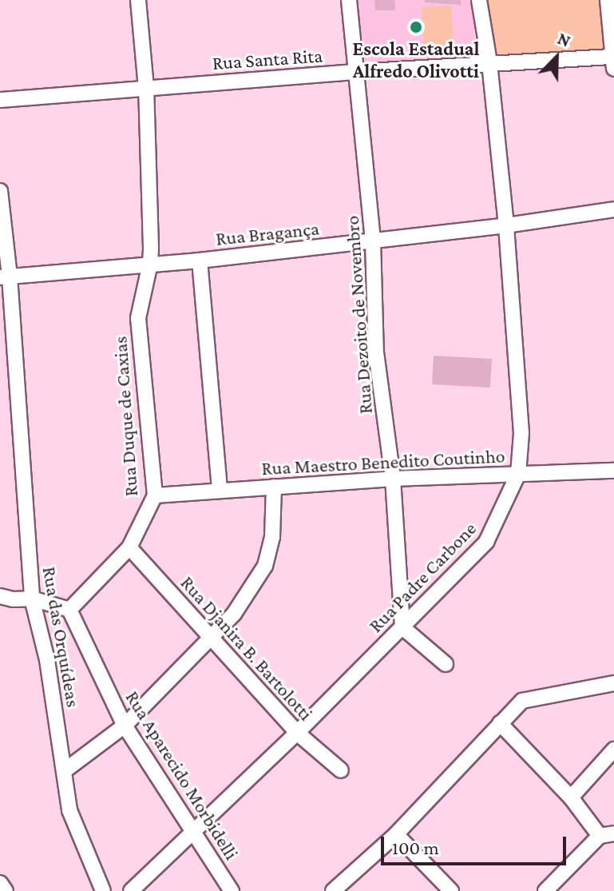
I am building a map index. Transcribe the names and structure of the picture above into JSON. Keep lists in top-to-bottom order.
{
  "streets": {
    "street": [
      "Rua Santa Rita",
      "Rua Bragança",
      "Rua Dezoito de Novembro",
      "Rua Duque de Caxias",
      "Rua Maestro Benedito Coutinho",
      "Rua Padre Carbone",
      "Rua das Orquídeas",
      "Rua Djanira B. Bartolotti",
      "Rua Aparecido Morbidelli"
    ]
  },
  "crossings": [
    ["Rua Santa Rita", "Rua Dezoito de Novembro"],
    ["Rua Santa Rita", "Rua Duque de Caxias"],
    ["Rua Santa Rita", "Rua Padre Carbone"],
    ["Rua Bragança", "Rua Dezoito de Novembro"],
    ["Rua Bragança", "Rua Duque de Caxias"],
    ["Rua Bragança", "Rua Padre Carbone"],
    ["Rua Bragança", "Rua das Orquídeas"],
    ["Rua Dezoito de Novembro", "Rua Maestro Benedito Coutinho"],
    ["Rua Dezoito de Novembro", "Rua Padre Carbone"],
    ["Rua Duque de Caxias", "Rua Maestro Benedito Coutinho"],
    ["Rua Duque de Caxias", "Rua Djanira B. Bartolotti"],
    ["Rua Duque de Caxias", "Rua Aparecido Morbidelli"],
    ["Rua Maestro Benedito Coutinho", "Rua Padre Carbone"],
    ["Rua Padre Carbone", "Rua Djanira B. Bartolotti"],
    ["Rua Padre Carbone", "Rua Aparecido Morbidelli"]
  ],
  "places": ["Escola Estadual Alfredo Olivotti"],
  "scale_bar": "100 m",
  "north": "top right"
}
